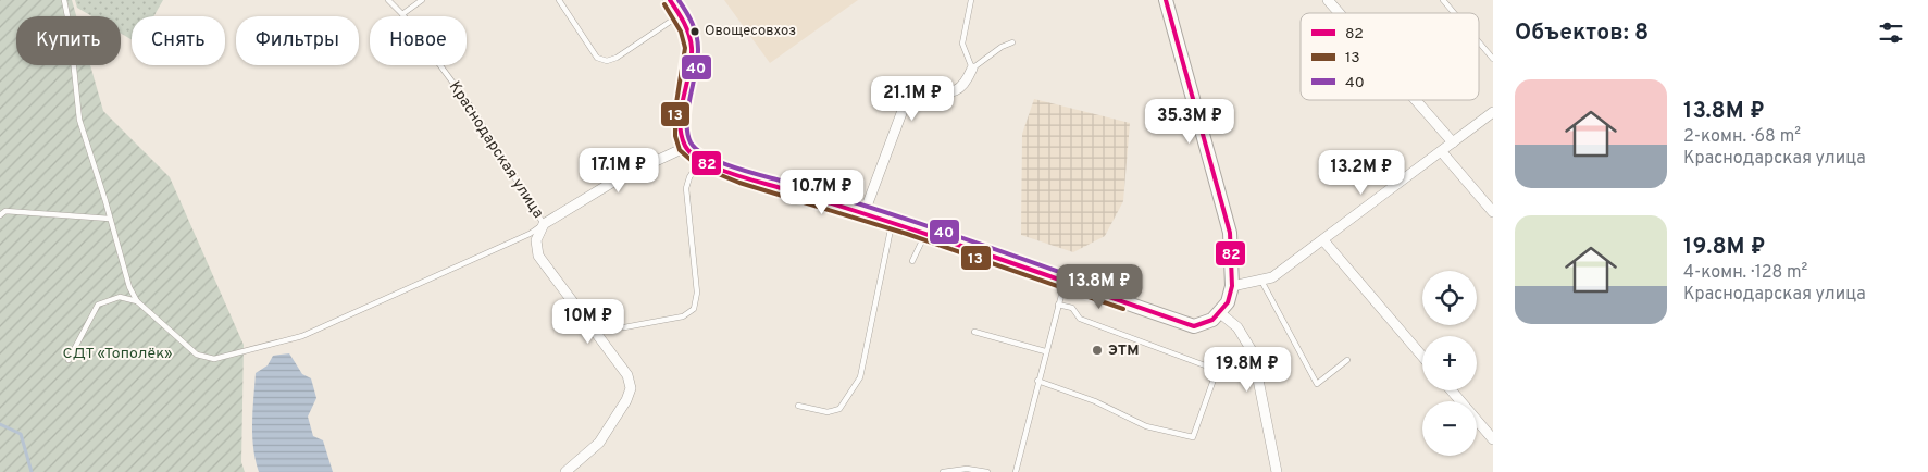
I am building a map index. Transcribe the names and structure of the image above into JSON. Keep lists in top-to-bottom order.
{
  "streets": {
    "street": ["Краснодарская улица"]
  },
  "parks": ["СДТ «Тополёк»"],
  "places": ["Овощесовхоз", "ЭТМ"],
  "lines": ["transit line 82", "transit line 40", "transit line 13"],
  "legend": ["82", "13", "40"],
  "page": {
    "heading": "Объектов: 8",
    "chip": [
      "Купить",
      "Снять",
      "Фильтры",
      "Новое"
    ],
    "list": [
      {
        "name": "13.8M ₽",
        "note": "2-комн. · 68 m² · Краснодарская улица"
      },
      {
        "name": "19.8M ₽",
        "note": "4-комн. · 128 m² · Краснодарская улица"
      }
    ],
    "price": [
      "21.1M ₽",
      "35.3M ₽",
      "17.1M ₽",
      "13.2M ₽",
      "10.7M ₽",
      "13.8M ₽",
      "10M ₽",
      "19.8M ₽"
    ],
    "map_buttons": ["+", "−"]
  }
}
